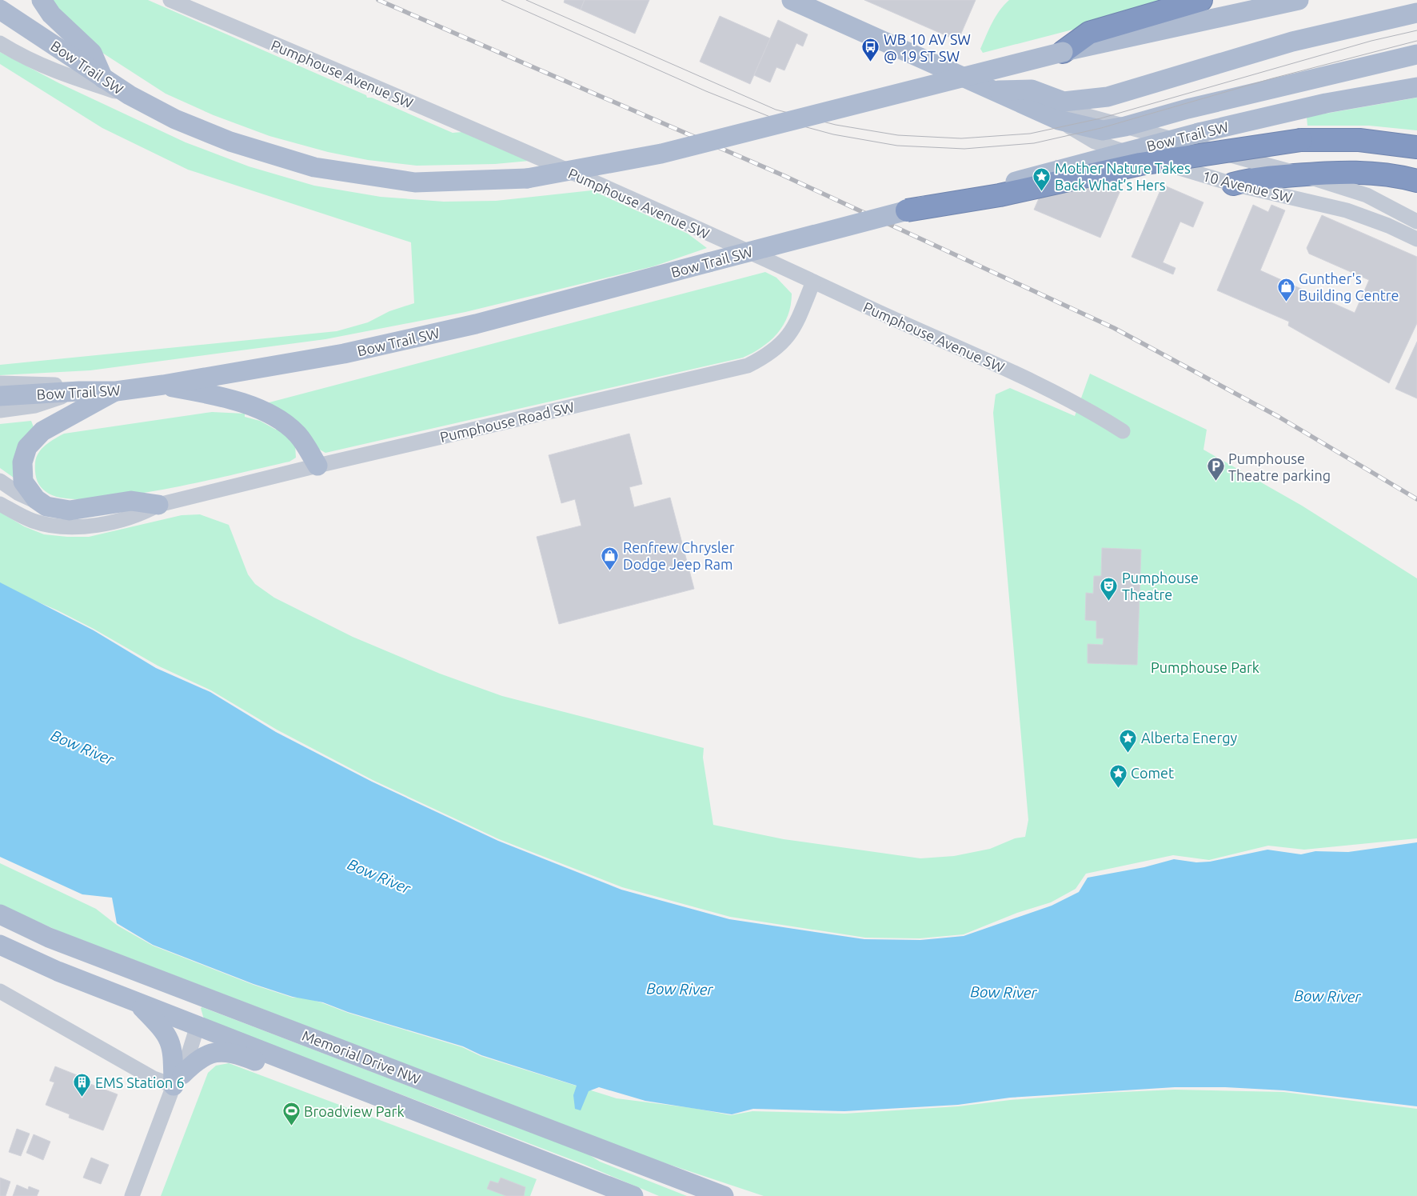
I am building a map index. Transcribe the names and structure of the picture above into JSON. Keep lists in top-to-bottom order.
{
  "streets": {
    "main road": ["Bow Trail SW", "Memorial Drive NW"],
    "street": ["Pumphouse Avenue SW", "10 Avenue SW", "Pumphouse Road SW"]
  },
  "crossings": [
    ["Pumphouse Avenue SW", "Pumphouse Road SW"]
  ],
  "water": ["Bow River"],
  "parks": ["Pumphouse Park"],
  "places": {
    "bus stop": ["WB 10 AV SW @ 19 ST SW"],
    "place": ["Mother Nature Takes Back What’s Hers", "Alberta Energy", "Comet"],
    "shop": ["Gunther's Building Centre", "Renfrew Chrysler Dodge Jeep Ram"],
    "parking": ["Pumphouse Theatre parking"],
    "theatre": ["Pumphouse Theatre"],
    "building": ["EMS Station 6"],
    "sports": ["Broadview Park"]
  }
}
